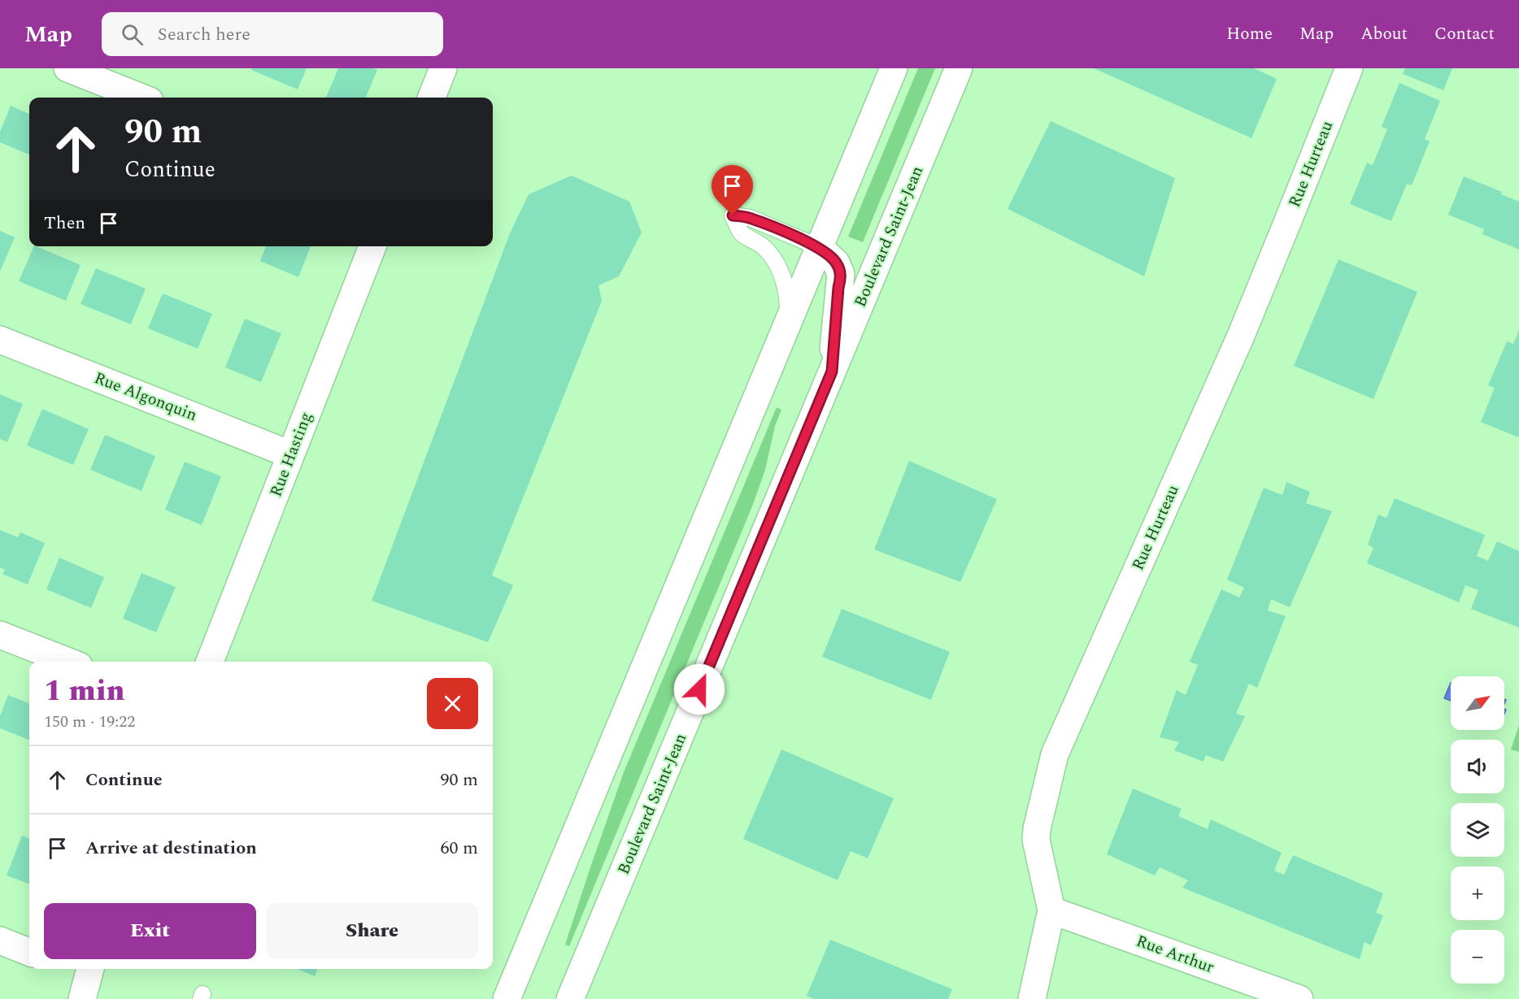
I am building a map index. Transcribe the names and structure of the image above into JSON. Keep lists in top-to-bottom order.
{
  "streets": {
    "street": [
      "Rue Hurteau",
      "Boulevard Saint-Jean",
      "Rue Algonquin",
      "Rue Hasting",
      "Rue Arthur"
    ]
  },
  "crossings": [
    ["Rue Hurteau", "Rue Arthur"],
    ["Rue Algonquin", "Rue Hasting"]
  ],
  "north": "top right",
  "page": {
    "header": "Map",
    "search": "Search here",
    "nav": [
      "Home",
      "Map",
      "About",
      "Contact"
    ],
    "turn": ["90 m", "Continue"],
    "then": "Then",
    "heading": ["1 min", "150 m · 19:22"],
    "map_buttons": ["+", "−"],
    "list": [
      {
        "name": "Continue",
        "value": "90 m"
      },
      {
        "name": "Arrive at destination",
        "value": "60 m"
      }
    ],
    "buttons": ["Exit", "Share"]
  }
}
